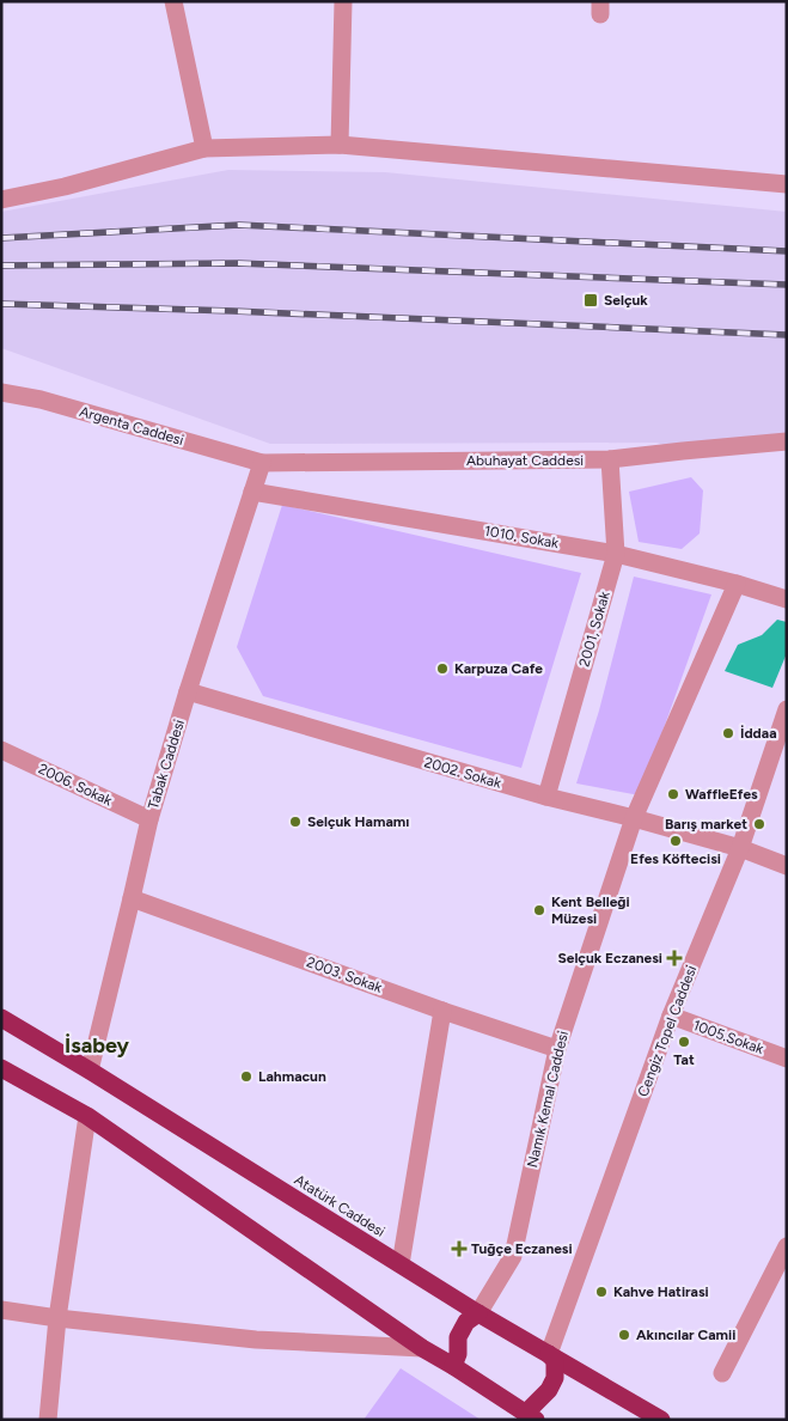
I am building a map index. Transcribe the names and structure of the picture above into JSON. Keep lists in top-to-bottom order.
{
  "streets": {
    "highway": ["Atatürk Caddesi"],
    "street": [
      "Argenta Caddesi",
      "Abuhayat Caddesi",
      "1010. Sokak",
      "2001, Sokak",
      "Tabak Caddesi",
      "2002. Sokak",
      "2006. Sokak",
      "2003. Sokak",
      "Cengiz Topel Caddesi",
      "1005.Sokak",
      "Namık Kemal Caddesi"
    ]
  },
  "crossings": [
    ["Argenta Caddesi", "Abuhayat Caddesi"],
    ["Argenta Caddesi", "Tabak Caddesi"],
    ["Abuhayat Caddesi", "2001, Sokak"],
    ["Abuhayat Caddesi", "Tabak Caddesi"],
    ["1010. Sokak", "2001, Sokak"],
    ["1010. Sokak", "Tabak Caddesi"],
    ["1010. Sokak", "Namık Kemal Caddesi"],
    ["2001, Sokak", "2002. Sokak"],
    ["Tabak Caddesi", "2002. Sokak"],
    ["Tabak Caddesi", "2006. Sokak"],
    ["Tabak Caddesi", "2003. Sokak"],
    ["Tabak Caddesi", "Atatürk Caddesi"],
    ["2002. Sokak", "Cengiz Topel Caddesi"],
    ["2002. Sokak", "Namık Kemal Caddesi"],
    ["2003. Sokak", "Namık Kemal Caddesi"],
    ["Cengiz Topel Caddesi", "1005.Sokak"],
    ["Cengiz Topel Caddesi", "Atatürk Caddesi"],
    ["Namık Kemal Caddesi", "Atatürk Caddesi"]
  ],
  "districts": ["İsabey"],
  "places": {
    "transit": ["Selçuk"],
    "other": [
      "Karpuza Cafe",
      "İddaa",
      "WaffleEfes",
      "Selçuk Hamamı",
      "Barış market",
      "Efes Köftecisi",
      "Kent Belleği Müzesi",
      "Tat",
      "Lahmacun",
      "Kahve Hatirasi",
      "Akıncılar Camii"
    ],
    "health": ["Selçuk Eczanesi", "Tuğçe Eczanesi"]
  }
}
